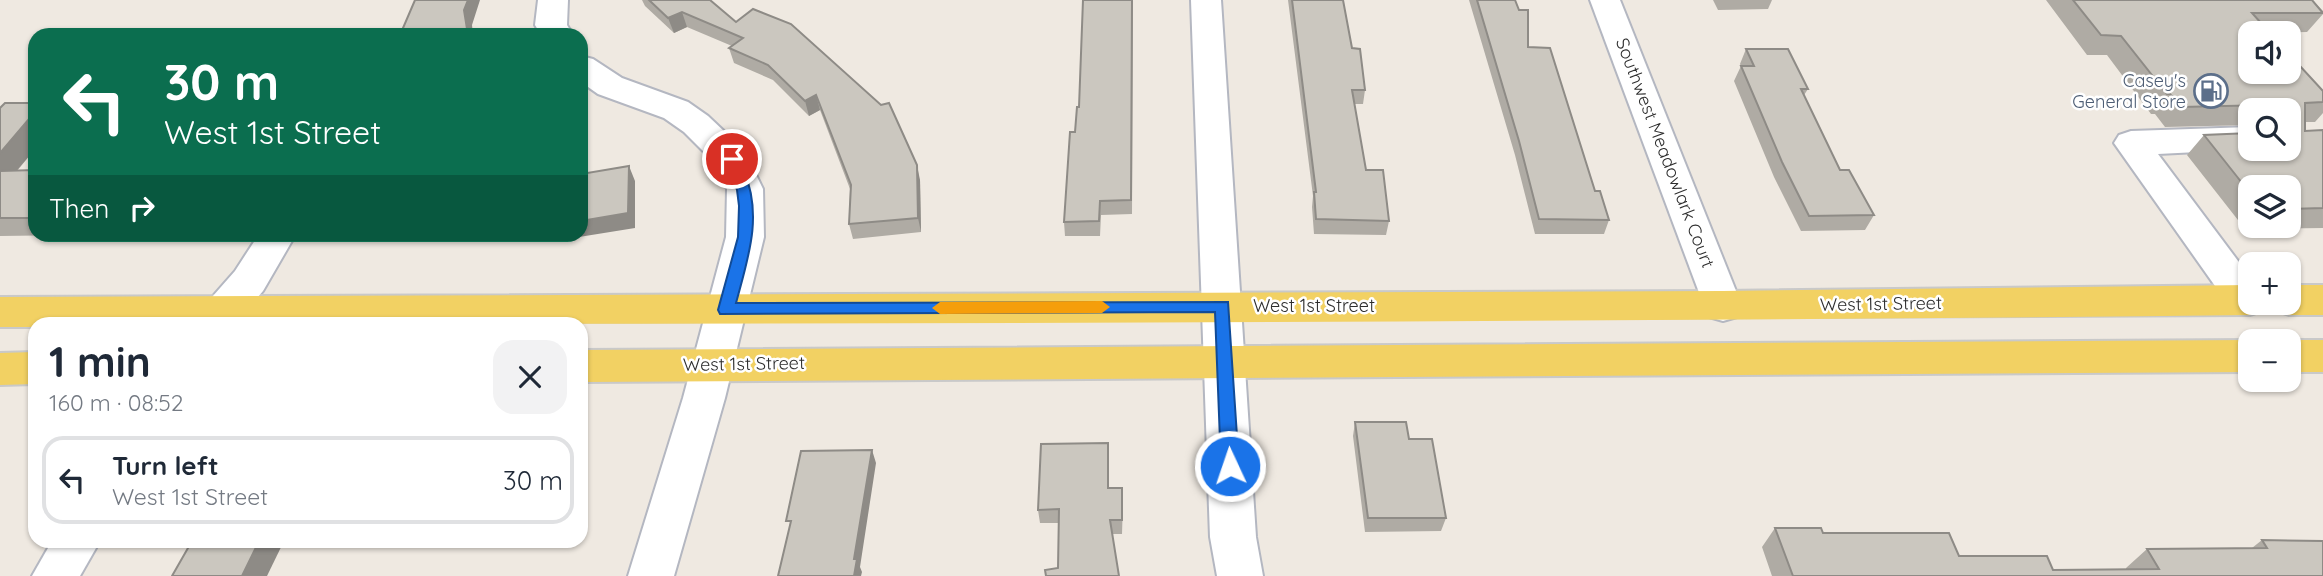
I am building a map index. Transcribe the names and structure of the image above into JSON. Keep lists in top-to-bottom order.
{
  "streets": {
    "main road": ["West 1st Street"],
    "street": ["Southwest Meadowlark Court"]
  },
  "crossings": [
    ["Southwest Meadowlark Court", "West 1st Street"]
  ],
  "places": {
    "fuel station": ["Casey's General Store"]
  },
  "page": {
    "map_buttons": ["+", "−"],
    "turn": ["30 m", "West 1st Street"],
    "then": "Then",
    "heading": ["1 min", "160 m · 08:52"],
    "list": [
      {
        "name": "Turn left",
        "note": "West 1st Street",
        "value": "30 m"
      }
    ]
  }
}
